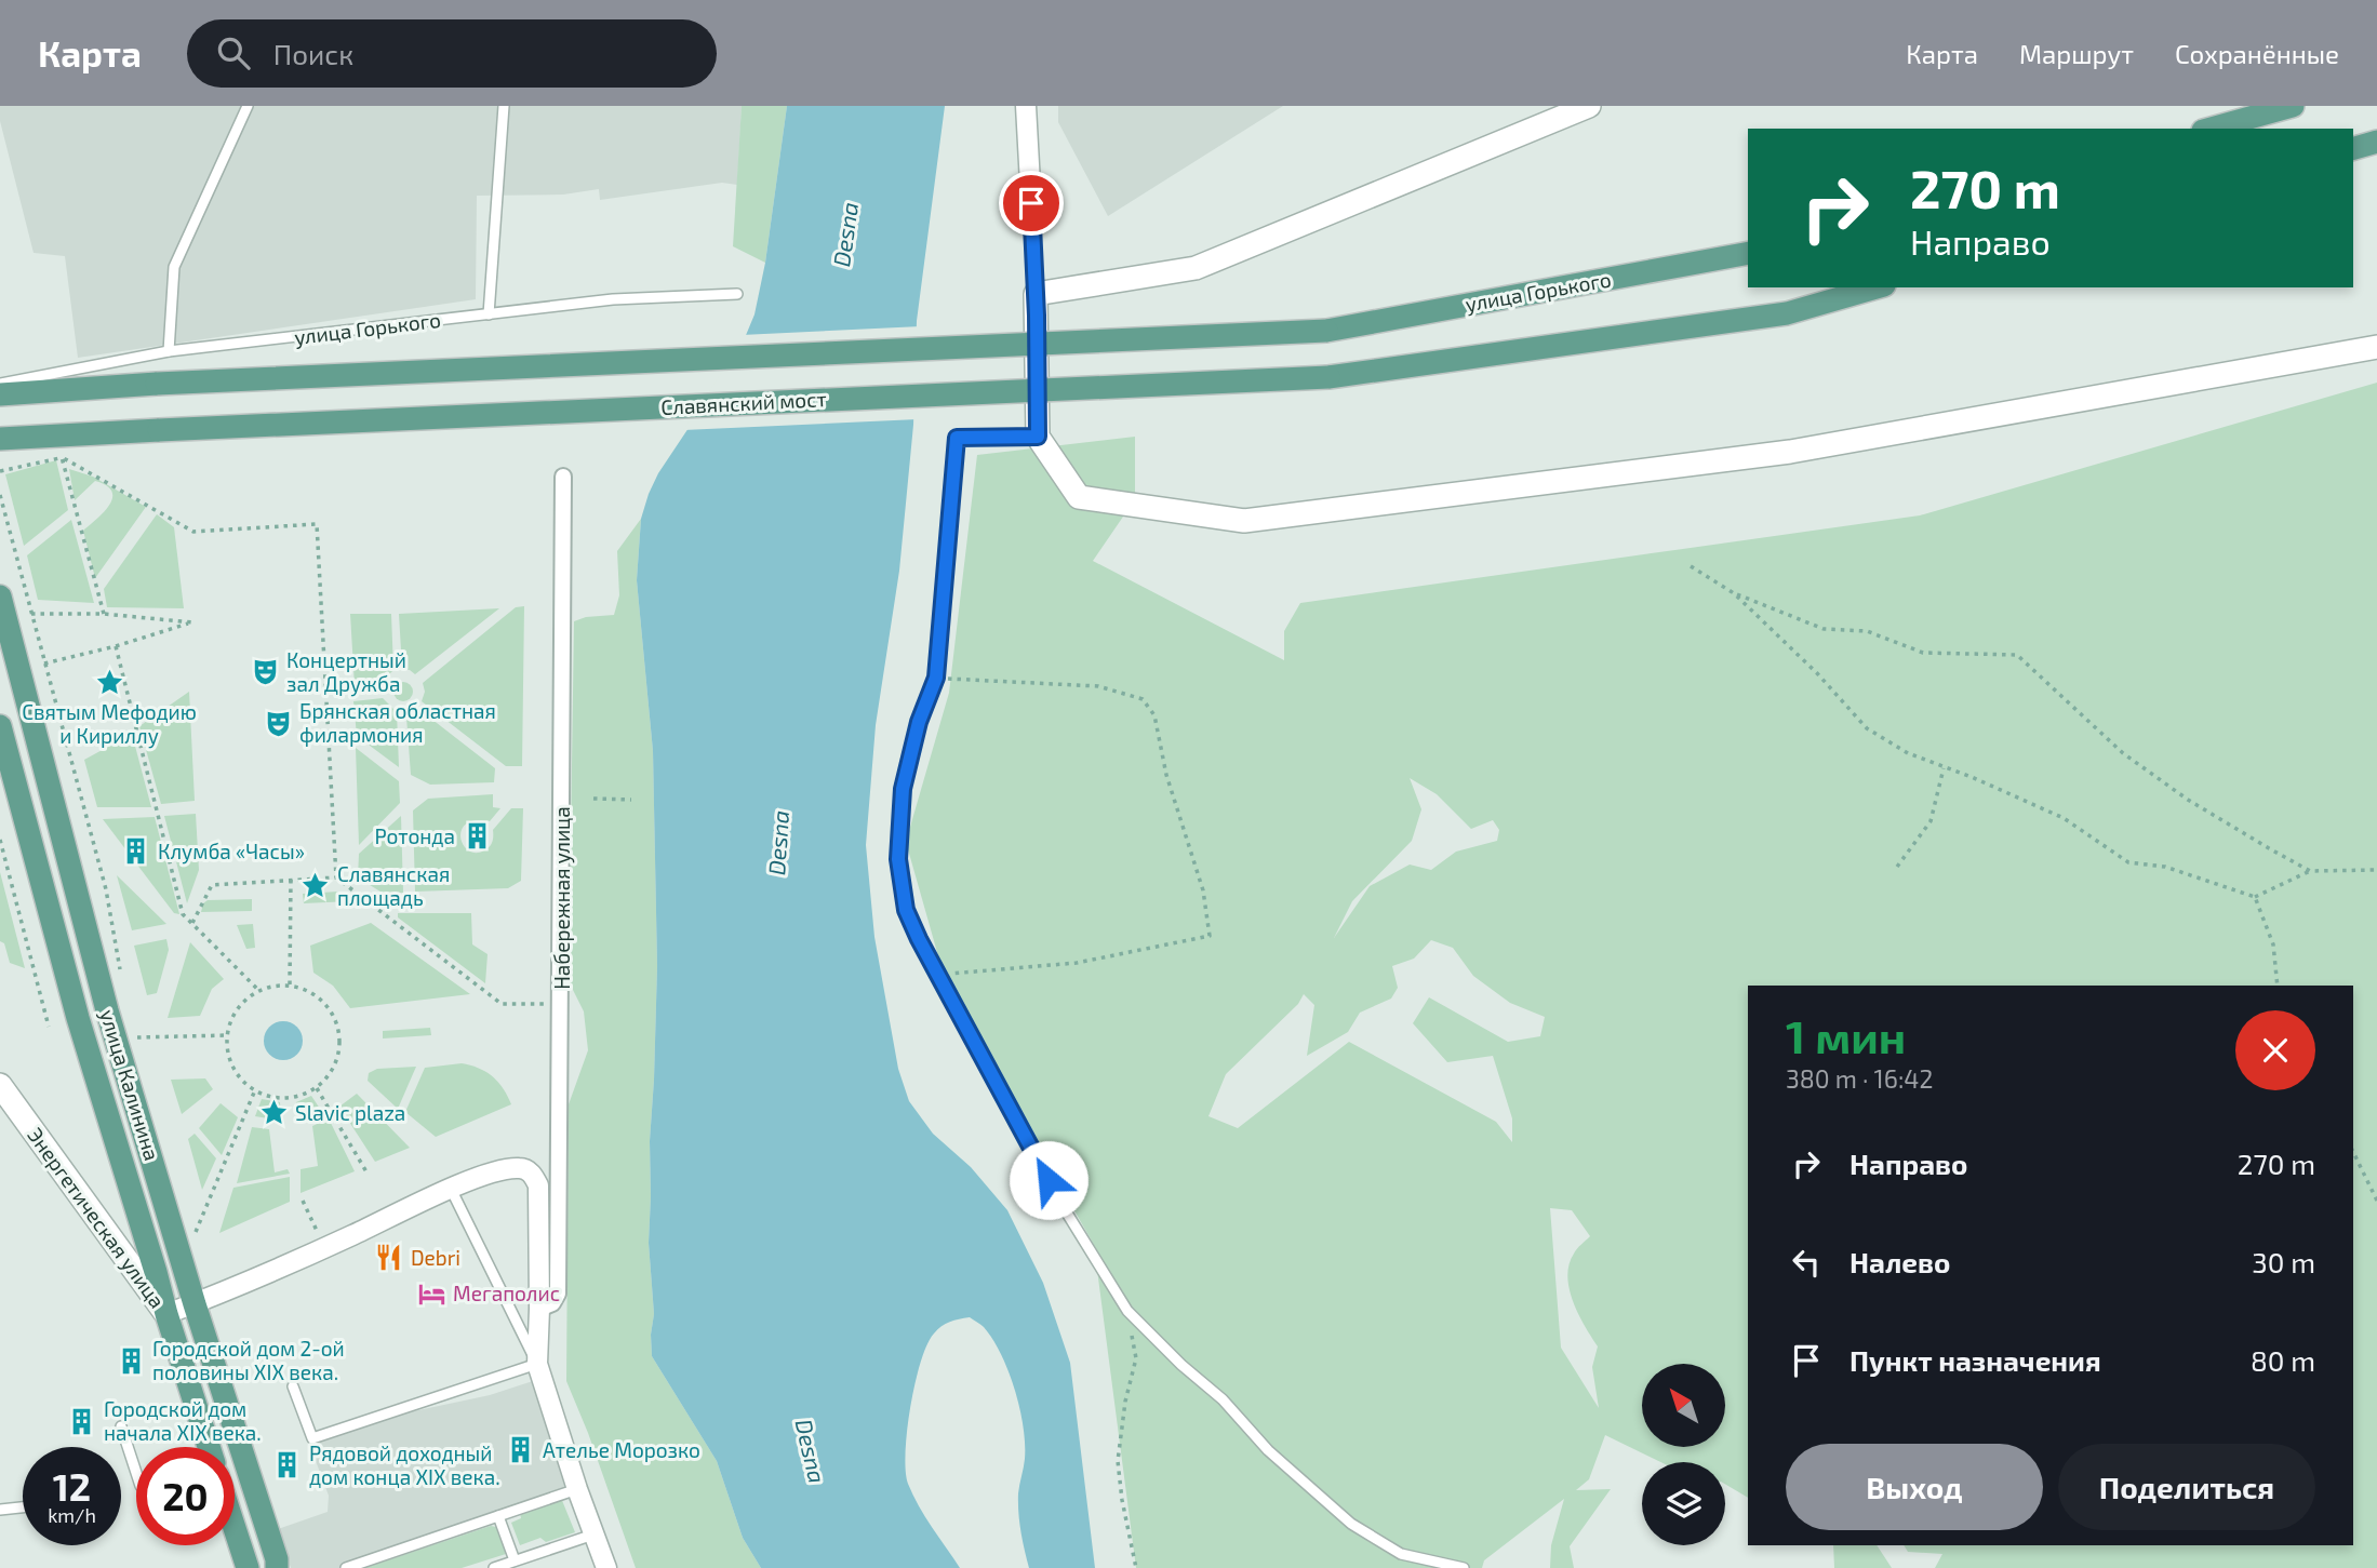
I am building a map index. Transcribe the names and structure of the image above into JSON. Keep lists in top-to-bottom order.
{
  "streets": {
    "main road": ["улица Горького", "Славянский мост", "улица Калинина"],
    "street": ["Набережная улица", "Энергетическая улица"]
  },
  "crossings": [
    ["улица Калинина", "Энергетическая улица"]
  ],
  "water": ["Desna"],
  "places": {
    "theatre": ["Концертный зал Дружба", "Брянская областная филармония"],
    "place": ["Святым Мефодию и Кириллу", "Славянская площадь", "Slavic plaza"],
    "building": [
      "Ротонда",
      "Клумба «Часы»",
      "Городской дом 2-ой половины XIX века.",
      "Городской дом начала XIX века.",
      "Ателье Морозко",
      "Рядовой доходный дом конца XIX века."
    ],
    "restaurant": ["Debri"],
    "hotel": ["Мегаполис"]
  },
  "north": "top left",
  "page": {
    "header": "Карта",
    "search": "Поиск",
    "nav": ["Карта", "Маршрут", "Сохранённые"],
    "turn": ["270 m", "Направо"],
    "heading": ["1 мин", "380 m · 16:42"],
    "list": [
      {
        "name": "Направо",
        "value": "270 m"
      },
      {
        "name": "Налево",
        "value": "30 m"
      },
      {
        "name": "Пункт назначения",
        "value": "80 m"
      }
    ],
    "buttons": ["Выход", "Поделиться"],
    "speed": "12 km/h",
    "limit": "20"
  }
}
